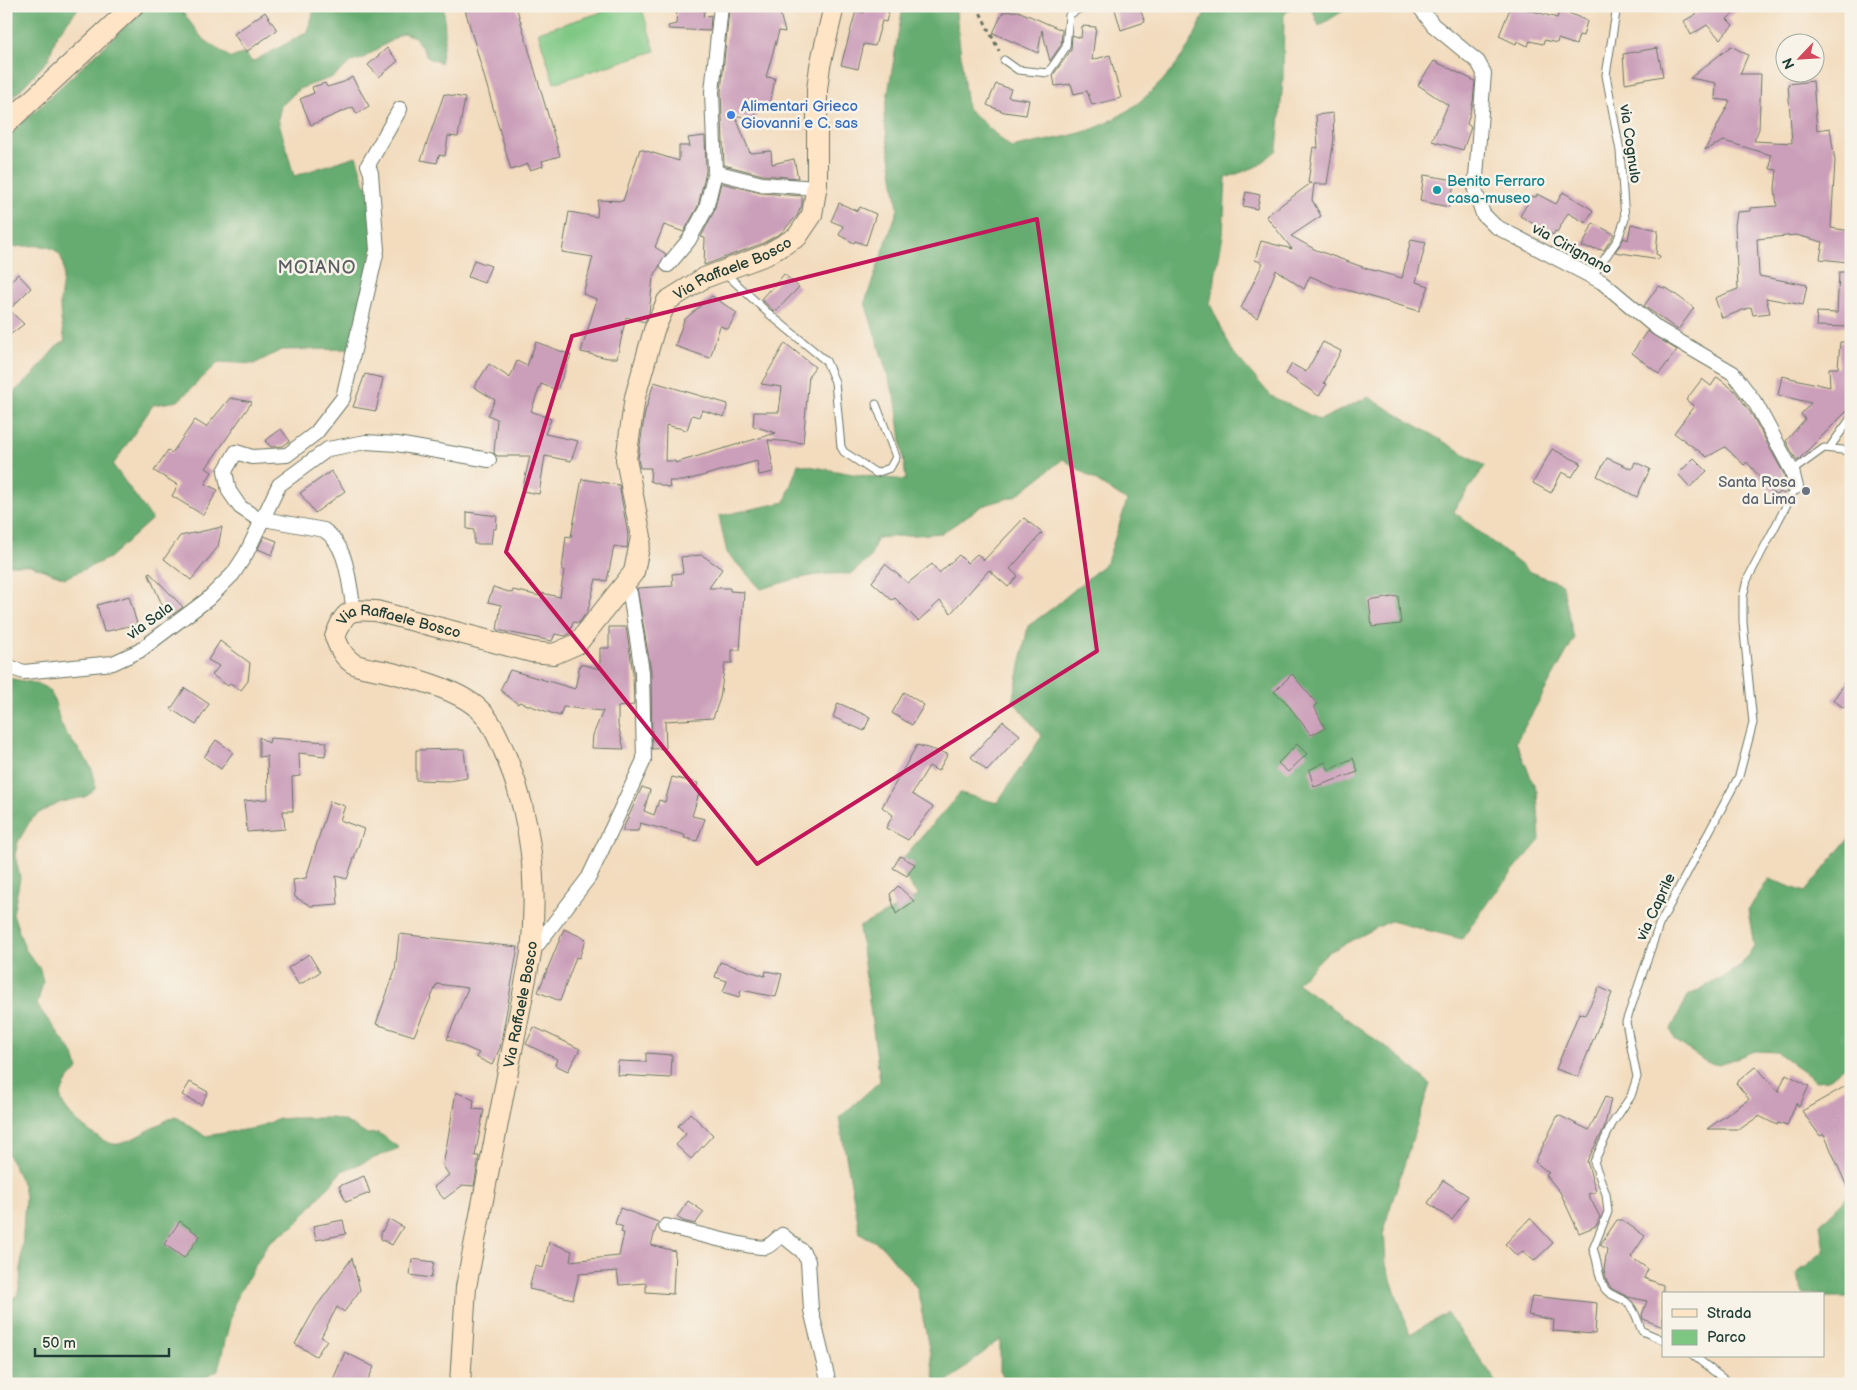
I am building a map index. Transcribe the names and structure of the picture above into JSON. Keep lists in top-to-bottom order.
{
  "streets": {
    "street": ["via Cirignano", "Via Raffaele Bosco", "via Sala"],
    "lane": ["via Cognulo", "via Caprile"]
  },
  "crossings": [
    ["via Cognulo", "via Cirignano"],
    ["via Cirignano", "via Caprile"]
  ],
  "districts": ["MOIANO"],
  "places": ["Alimentari Grieco Giovanni e C. sas", "Benito Ferraro casa-museo", "Santa Rosa da Lima"],
  "legend": ["Strada", "Parco"],
  "scale_bar": "50 m",
  "north": "bottom left"
}
